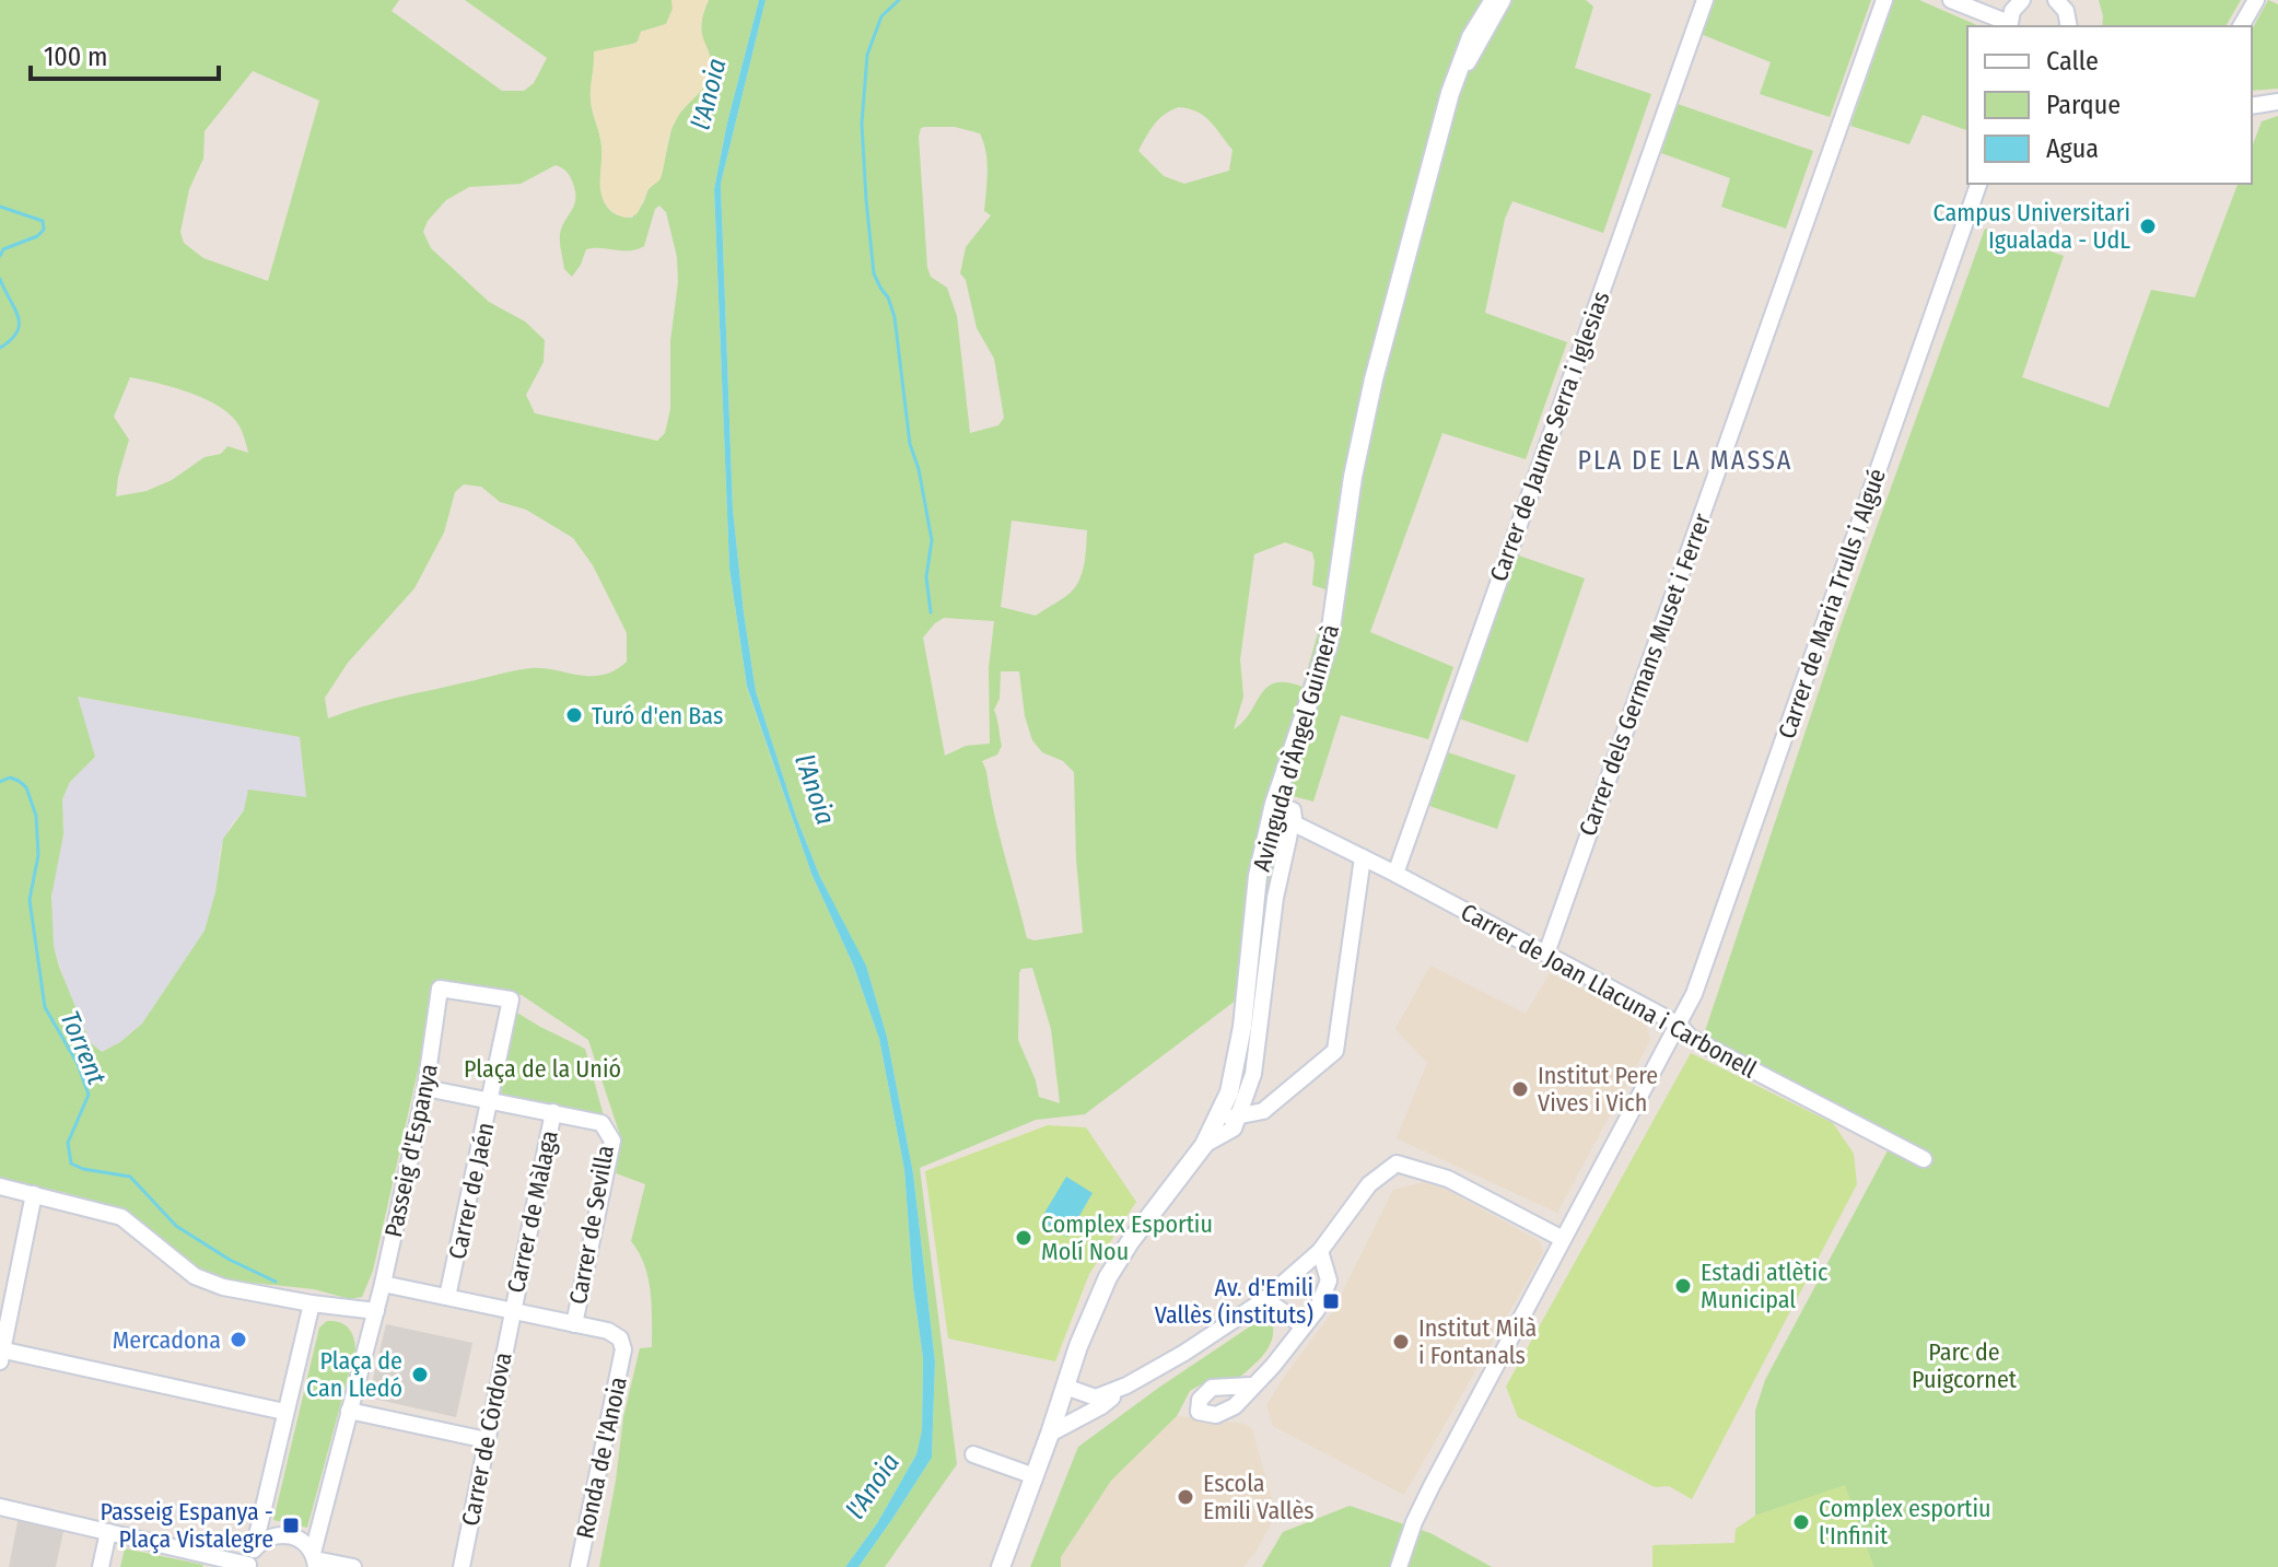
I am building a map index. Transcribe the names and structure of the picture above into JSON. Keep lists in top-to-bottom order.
{
  "streets": {
    "street": [
      "Carrer de Jaume Serra i Iglesias",
      "Carrer de Maria Trulls i Algué",
      "Carrer dels Germans Muset i Ferrer",
      "Avinguda d'Àngel Guimerà",
      "Carrer de Joan Llacuna i Carbonell",
      "Passeig d'Espanya",
      "Carrer de Jaén",
      "Carrer de Màlaga",
      "Carrer de Sevilla",
      "Carrer de Còrdova",
      "Ronda de l'Anoia"
    ]
  },
  "crossings": [
    ["Carrer de Jaume Serra i Iglesias", "Carrer de Joan Llacuna i Carbonell"],
    ["Carrer de Maria Trulls i Algué", "Carrer de Joan Llacuna i Carbonell"],
    ["Carrer dels Germans Muset i Ferrer", "Carrer de Joan Llacuna i Carbonell"],
    ["Avinguda d'Àngel Guimerà", "Carrer de Joan Llacuna i Carbonell"],
    ["Passeig d'Espanya", "Carrer de Jaén"],
    ["Passeig d'Espanya", "Carrer de Sevilla"],
    ["Carrer de Jaén", "Carrer de Sevilla"],
    ["Carrer de Màlaga", "Carrer de Sevilla"],
    ["Carrer de Màlaga", "Carrer de Còrdova"],
    ["Carrer de Sevilla", "Ronda de l'Anoia"]
  ],
  "districts": ["PLA DE LA MASSA"],
  "water": ["l'Anoia", "Torrent"],
  "parks": ["Plaça de la Unió", "Parc de Puigcornet"],
  "places": {
    "other": [
      "Campus Universitari Igualada - UdL",
      "Turó d'en Bas",
      "Institut Pere Vives i Vich",
      "Complex Esportiu Molí Nou",
      "Estadi atlètic Municipal",
      "Mercadona",
      "Institut Milà i Fontanals",
      "Plaça de Can Lledó",
      "Escola Emili Vallès",
      "Complex esportiu l'Infinit"
    ],
    "transit": ["Av. d'Emili Vallès (instituts)", "Passeig Espanya - Plaça Vistalegre"]
  },
  "legend": ["Calle", "Parque", "Agua"],
  "scale_bar": "100 m"
}
